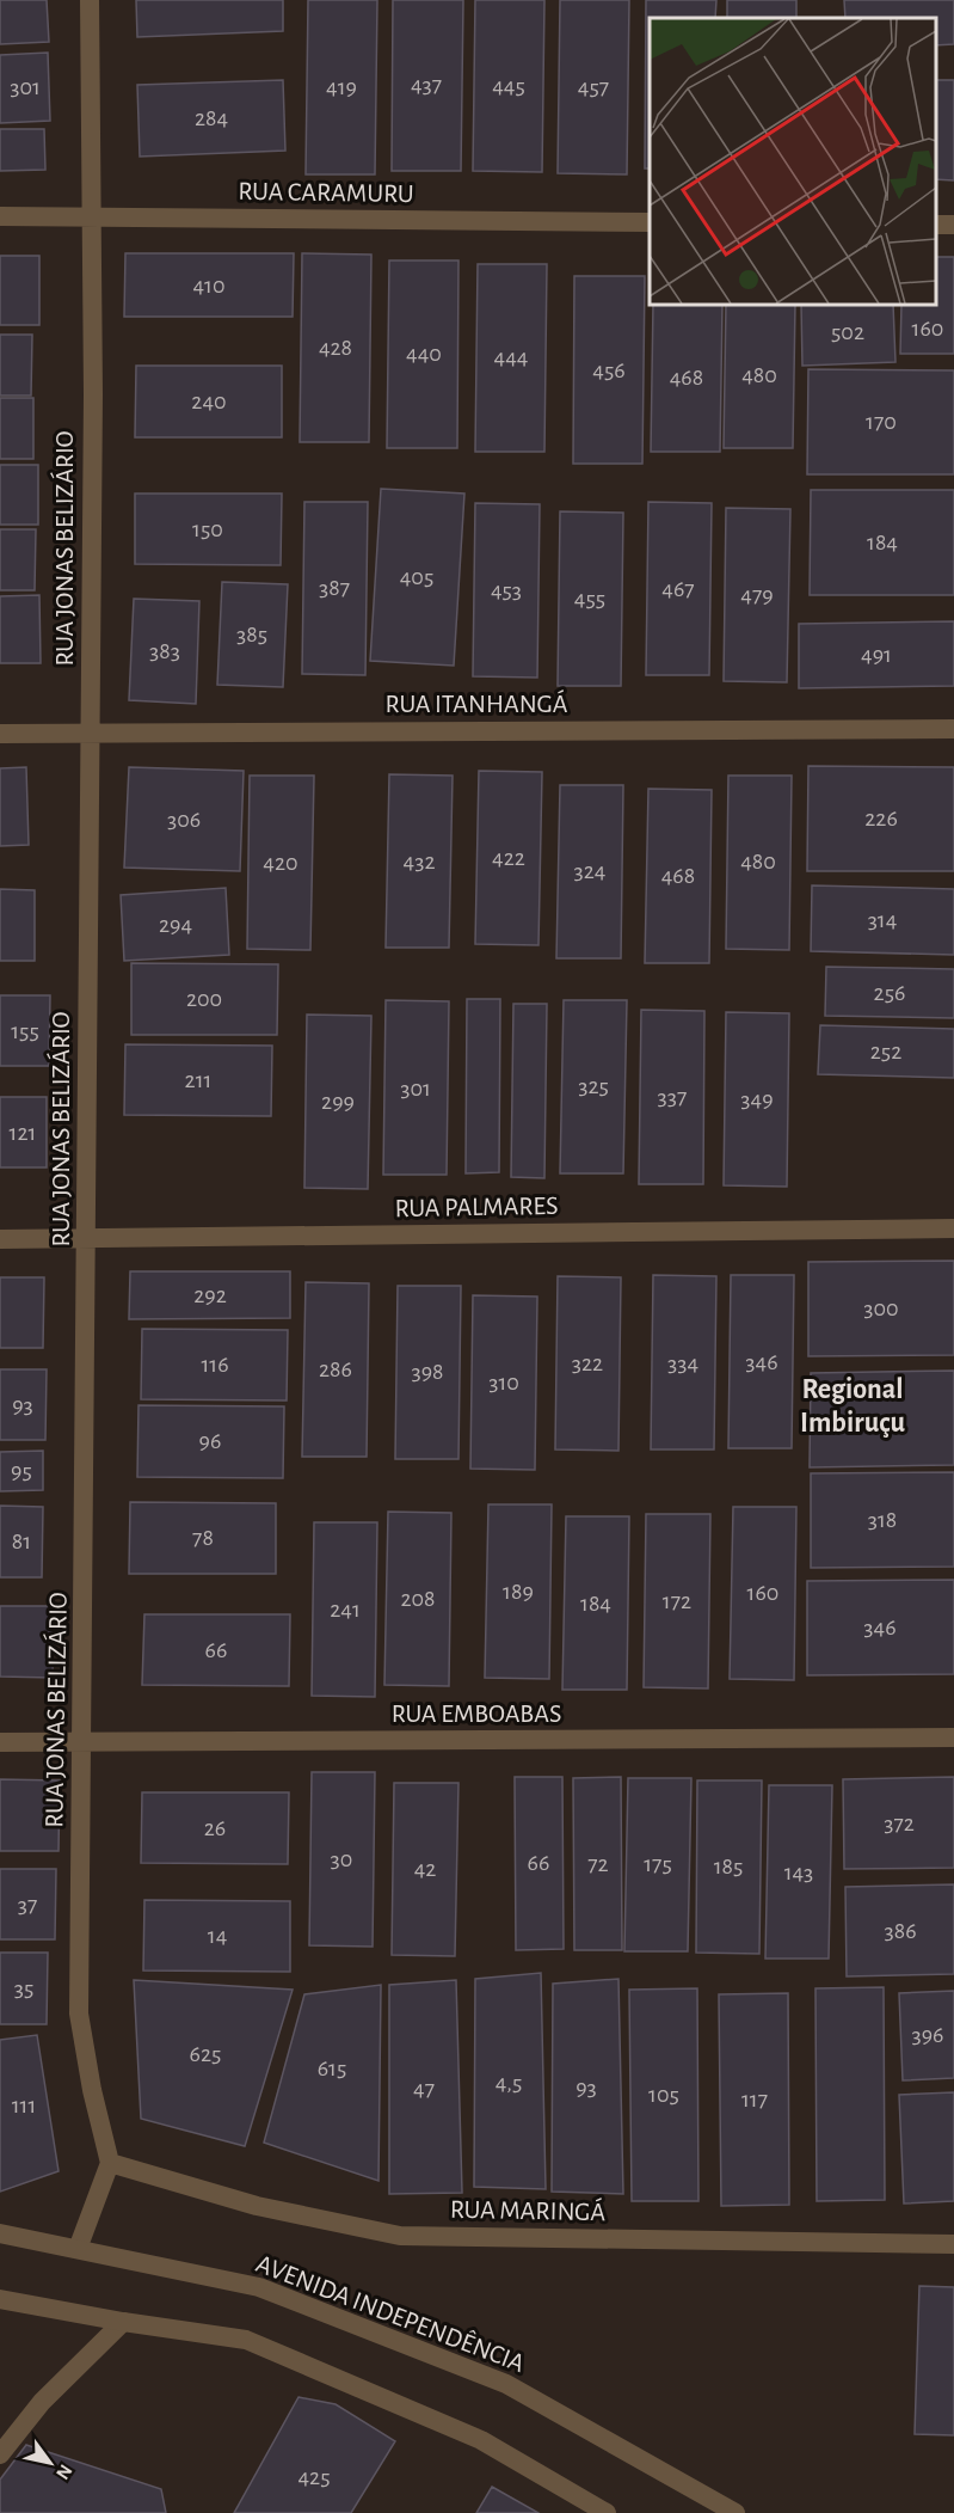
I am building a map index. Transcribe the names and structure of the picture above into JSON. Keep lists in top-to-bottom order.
{
  "streets": {
    "street": [
      "RUA CARAMURU",
      "RUA JONAS BELIZÁRIO",
      "RUA ITANHANGÁ",
      "RUA PALMARES",
      "RUA EMBOABAS",
      "RUA MARINGÁ",
      "AVENIDA INDEPENDÊNCIA"
    ]
  },
  "crossings": [
    ["RUA CARAMURU", "RUA JONAS BELIZÁRIO"],
    ["RUA JONAS BELIZÁRIO", "RUA ITANHANGÁ"],
    ["RUA JONAS BELIZÁRIO", "RUA PALMARES"],
    ["RUA JONAS BELIZÁRIO", "RUA EMBOABAS"],
    ["RUA JONAS BELIZÁRIO", "RUA MARINGÁ"]
  ],
  "districts": ["Regional Imbiruçu"],
  "house_numbers": [
    "437",
    "445",
    "301",
    "419",
    "457",
    "284",
    "410",
    "160",
    "502",
    "428",
    "440",
    "444",
    "456",
    "480",
    "468",
    "240",
    "170",
    "150",
    "184",
    "405",
    "387",
    "467",
    "453",
    "479",
    "455",
    "385",
    "383",
    "491",
    "226",
    "306",
    "422",
    "432",
    "480",
    "420",
    "324",
    "468",
    "314",
    "294",
    "256",
    "200",
    "155",
    "252",
    "211",
    "325",
    "301",
    "337",
    "349",
    "299",
    "121",
    "292",
    "300",
    "346",
    "322",
    "334",
    "116",
    "286",
    "398",
    "310",
    "93",
    "96",
    "95",
    "318",
    "78",
    "81",
    "189",
    "160",
    "208",
    "172",
    "184",
    "241",
    "346",
    "66",
    "372",
    "26",
    "30",
    "66",
    "72",
    "175",
    "185",
    "42",
    "143",
    "37",
    "386",
    "14",
    "35",
    "396",
    "625",
    "615",
    "4,5",
    "93",
    "47",
    "105",
    "117",
    "111",
    "425"
  ],
  "north": "bottom right"
}
